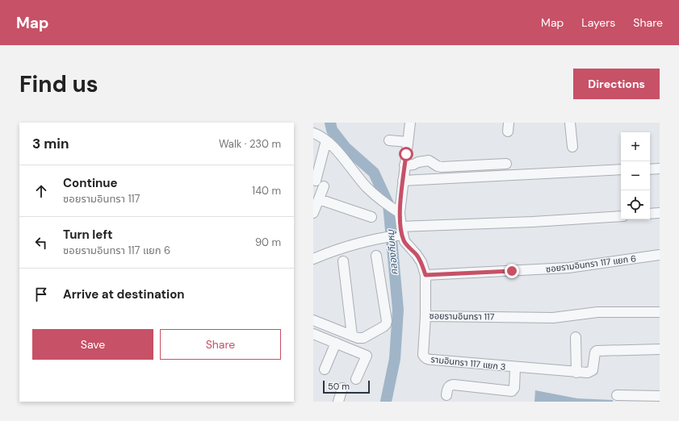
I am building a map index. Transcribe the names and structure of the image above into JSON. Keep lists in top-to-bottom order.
{
  "streets": {
    "street": ["ซอยรามอินทรา 117 แยก 6", "ซอยรามอินทรา 117", "รามอินทรา 117 แยก 3"]
  },
  "crossings": [
    ["ซอยรามอินทรา 117 แยก 6", "ซอยรามอินทรา 117"],
    ["ซอยรามอินทรา 117", "รามอินทรา 117 แยก 3"]
  ],
  "water": ["คลองกีบหมู"],
  "scale_bar": "50 m",
  "page": {
    "header": "Map",
    "nav": ["Map", "Layers", "Share"],
    "buttons": [
      "Directions",
      ["Save", "Share"]
    ],
    "title": "Find us",
    "heading": ["3 min", "Walk · 230 m"],
    "map_buttons": ["+", "−"],
    "list": [
      ["Continue", "ซอยรามอินทรา 117", "140 m"],
      ["Turn left", "ซอยรามอินทรา 117 แยก 6", "90 m"],
      "Arrive at destination"
    ],
    "scale": "50 m"
  }
}
